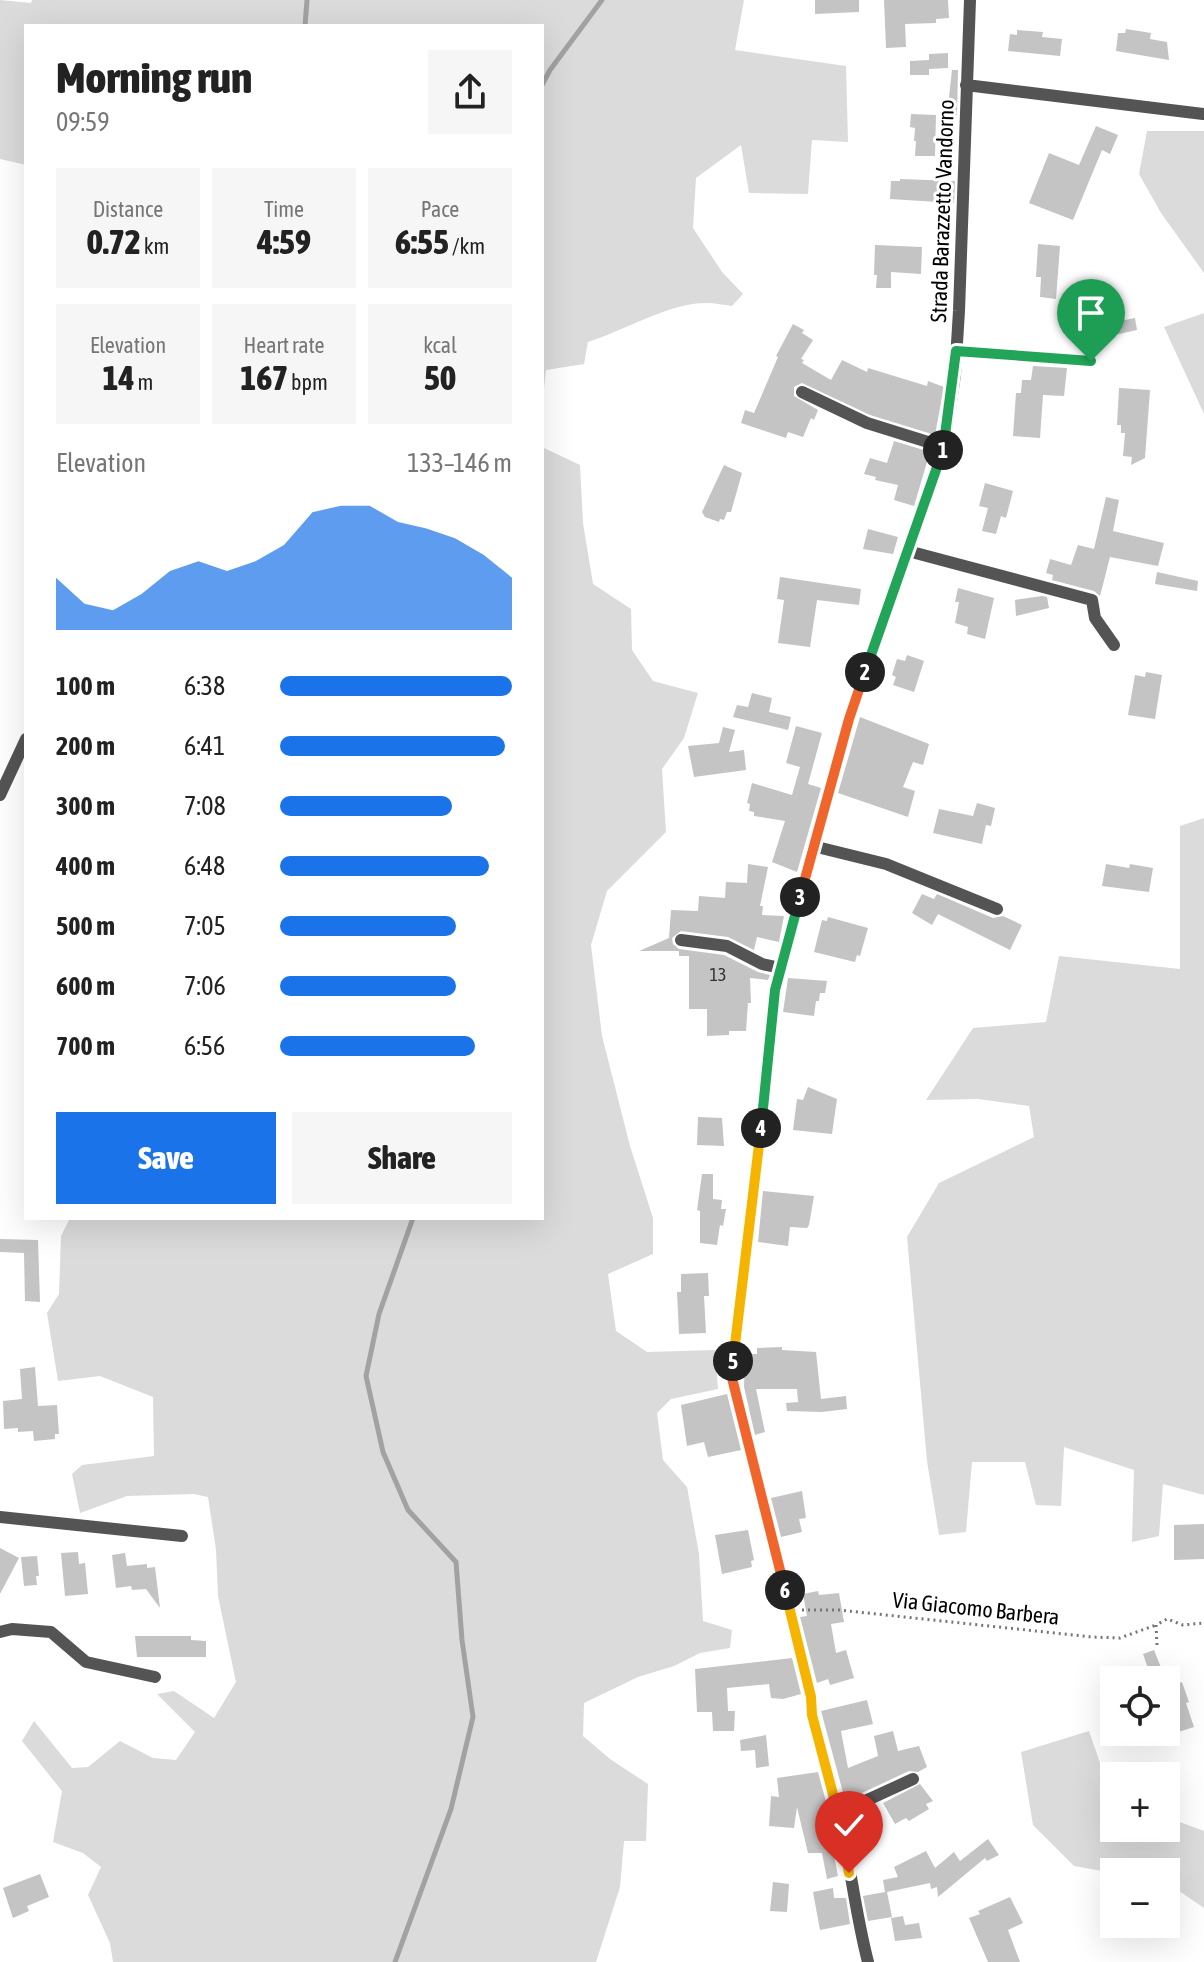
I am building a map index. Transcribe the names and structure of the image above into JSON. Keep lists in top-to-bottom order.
{
  "streets": {
    "street": ["Strada Barazzetto Vandorno"],
    "path": ["Via Giacomo Barbera"]
  },
  "crossings": [
    ["Strada Barazzetto Vandorno", "Via Giacomo Barbera"]
  ],
  "house_numbers": ["13"],
  "page": {
    "heading": ["Morning run", "09:59"],
    "stats": [
      ["Distance", "0.72 km"],
      ["Time", "4:59"],
      ["Pace", "6:55 /km"],
      ["Elevation", "14 m"],
      ["Heart rate", "167 bpm"],
      ["kcal", "50"]
    ],
    "pins": [
      "1",
      "2",
      "3",
      "4",
      "5",
      "6"
    ],
    "chart": ["Elevation", "133–146 m"],
    "list": [
      {
        "name": "100 m",
        "note": "6:38"
      },
      {
        "name": "200 m",
        "note": "6:41"
      },
      {
        "name": "300 m",
        "note": "7:08"
      },
      {
        "name": "400 m",
        "note": "6:48"
      },
      {
        "name": "500 m",
        "note": "7:05"
      },
      {
        "name": "600 m",
        "note": "7:06"
      },
      {
        "name": "700 m",
        "note": "6:56"
      }
    ],
    "buttons": ["Save", "Share"],
    "map_buttons": ["+", "−"]
  }
}
